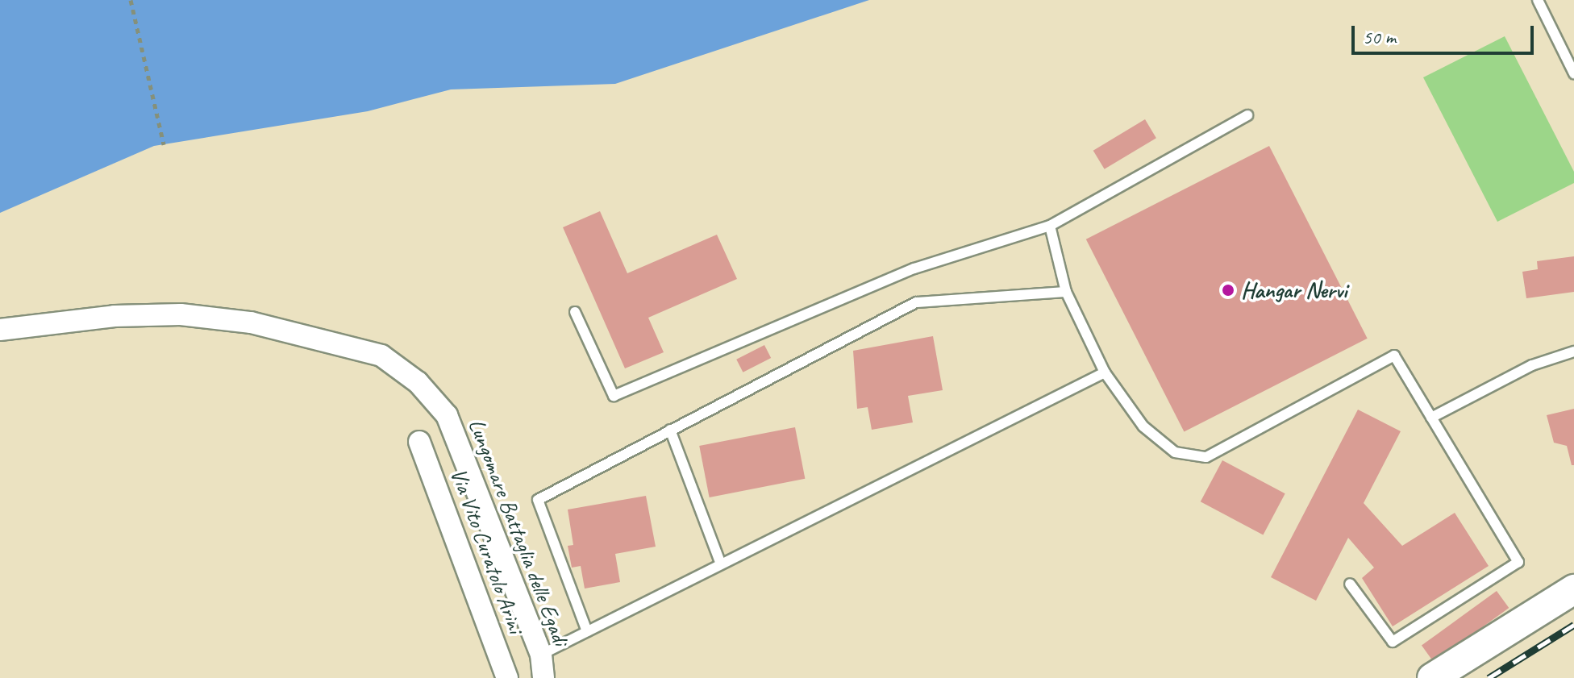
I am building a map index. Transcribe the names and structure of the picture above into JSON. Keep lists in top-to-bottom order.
{
  "streets": {
    "street": ["Lungomare Battaglia delle Egadi", "Via Vito Curatolo Arini"]
  },
  "places": ["Hangar Nervi"],
  "scale_bar": "50 m"
}
